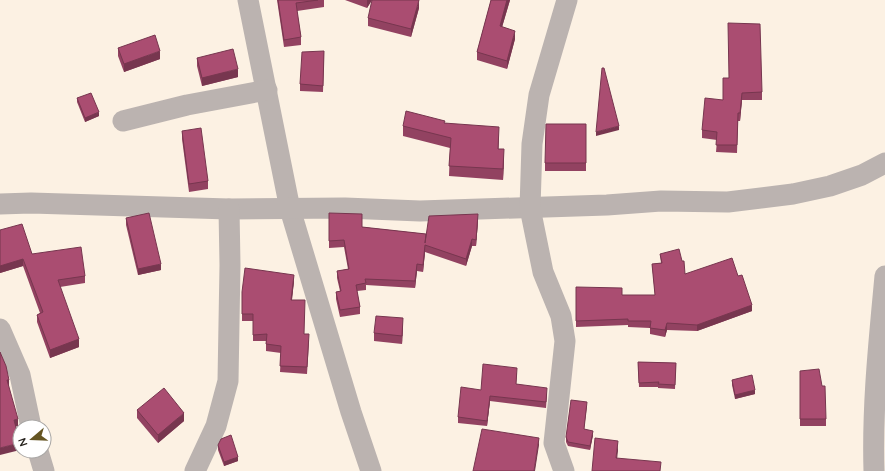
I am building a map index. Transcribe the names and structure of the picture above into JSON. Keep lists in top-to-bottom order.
{
  "north": "left"
}
